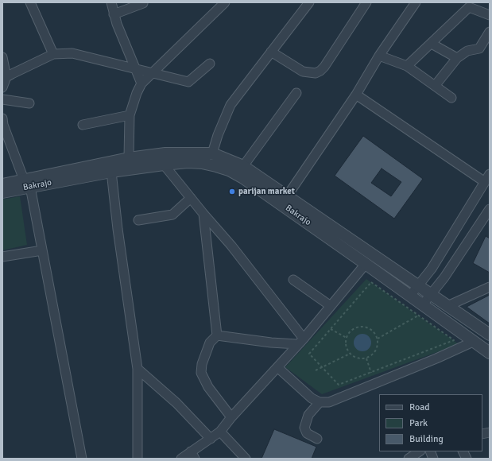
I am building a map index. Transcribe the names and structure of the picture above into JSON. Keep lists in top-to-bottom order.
{
  "streets": {
    "street": ["Bakrajo"]
  },
  "places": ["parijan market"],
  "legend": ["Road", "Park", "Building"]
}
